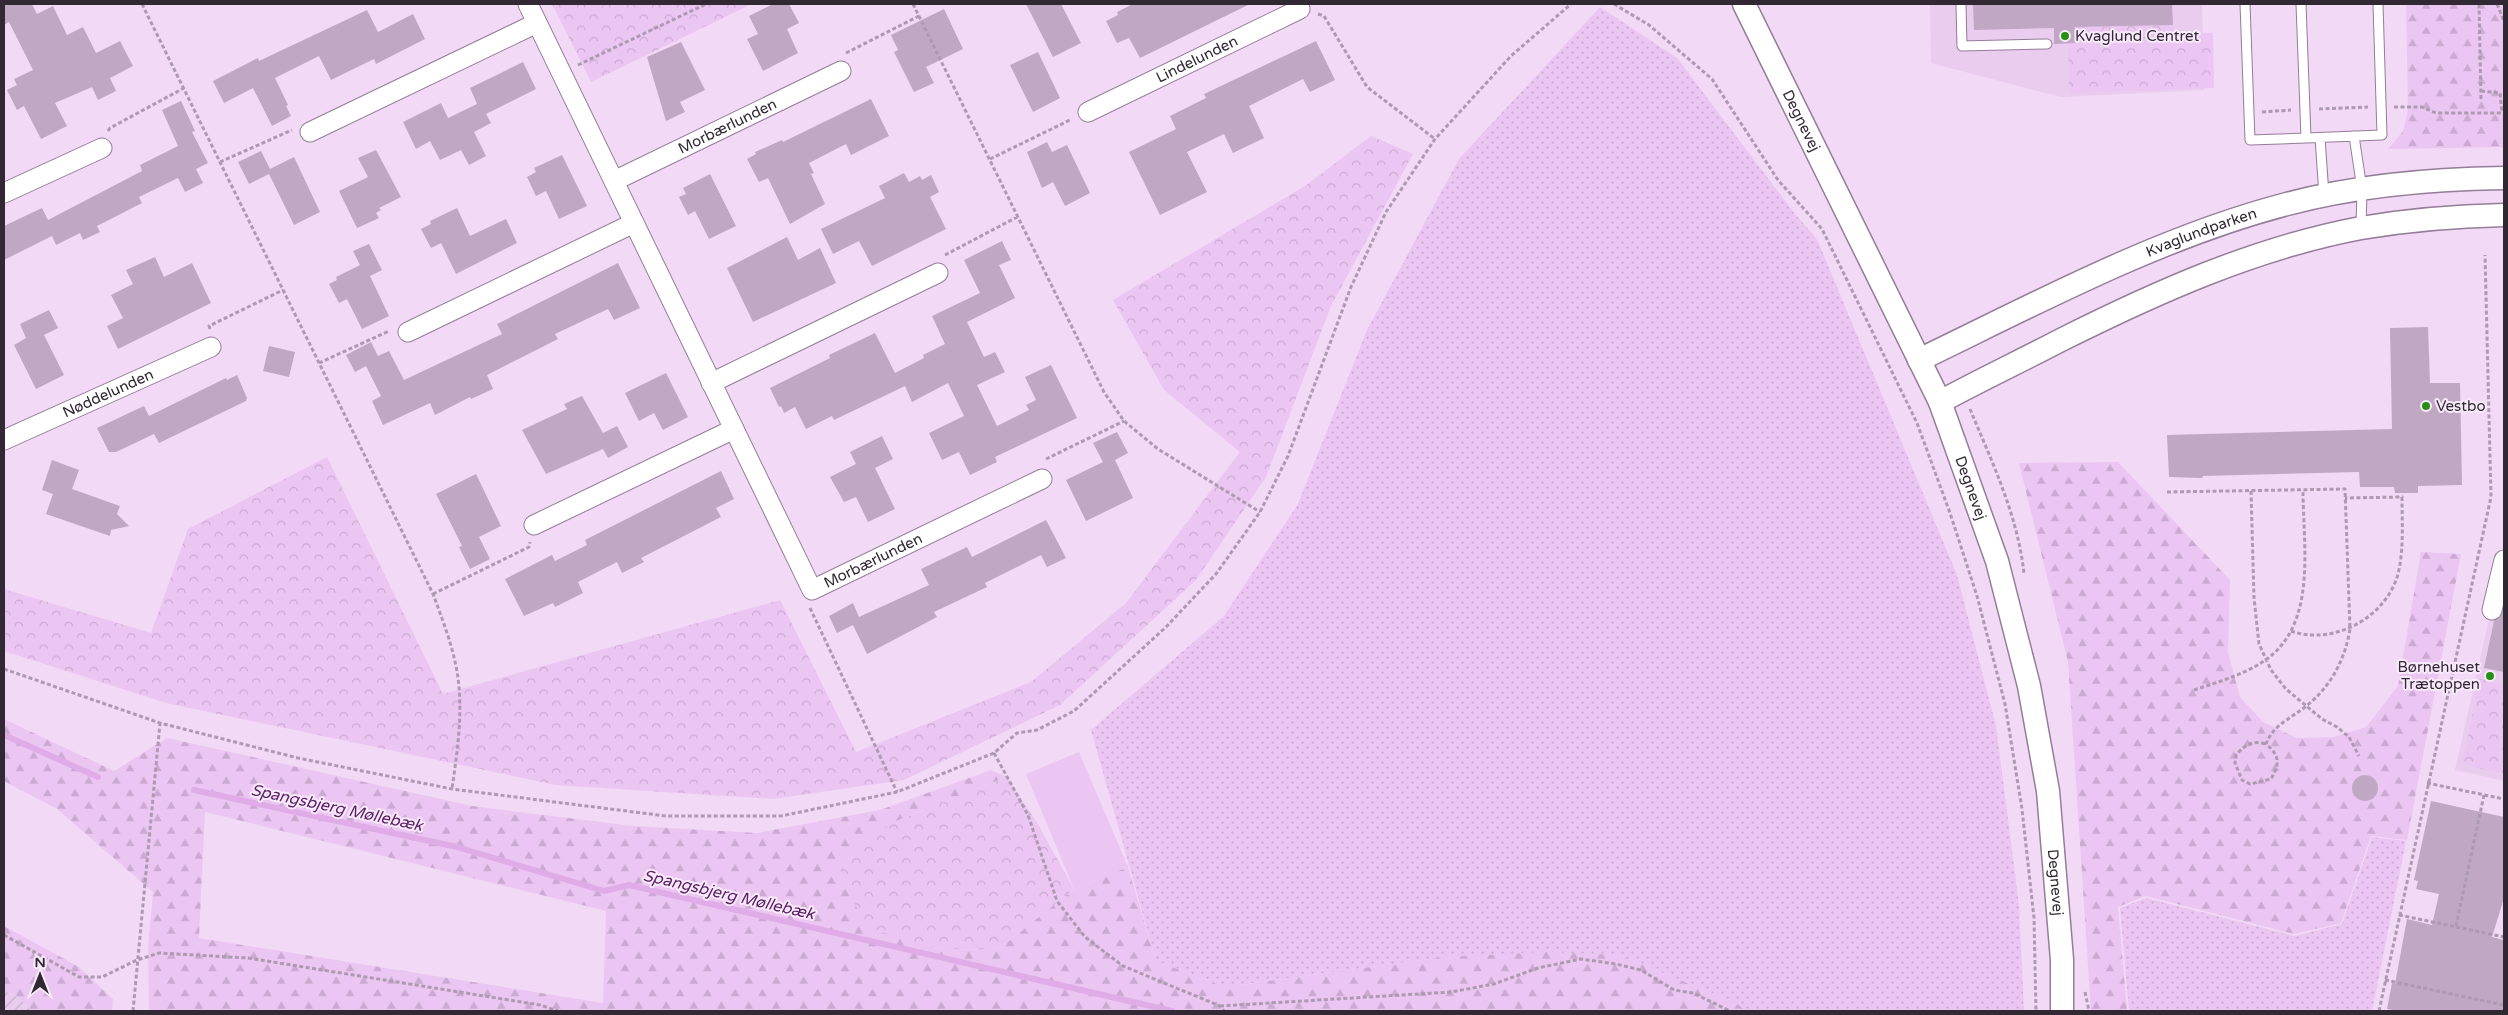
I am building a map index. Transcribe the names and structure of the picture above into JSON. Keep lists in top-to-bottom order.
{
  "streets": {
    "street": [
      "Lindelunden",
      "Degnevej",
      "Morbærlunden",
      "Kvaglundparken",
      "Nøddelunden"
    ]
  },
  "crossings": [
    ["Degnevej", "Kvaglundparken"]
  ],
  "water": ["Spangsbjerg Møllebæk"],
  "places": ["Kvaglund Centret", "Vestbo", "Børnehuset Trætoppen"],
  "north": "top"
}
